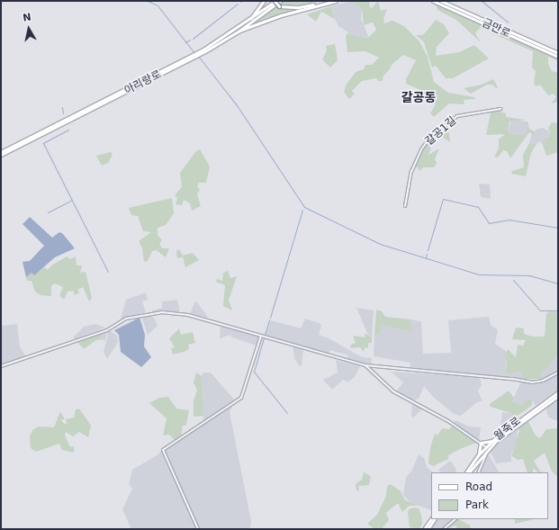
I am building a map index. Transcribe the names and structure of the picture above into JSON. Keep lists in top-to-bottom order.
{
  "streets": {
    "main road": ["금만로", "아리랑로", "월죽로"],
    "street": ["갈공1길"]
  },
  "districts": ["갈공동"],
  "legend": ["Road", "Park"],
  "north": "top"
}
